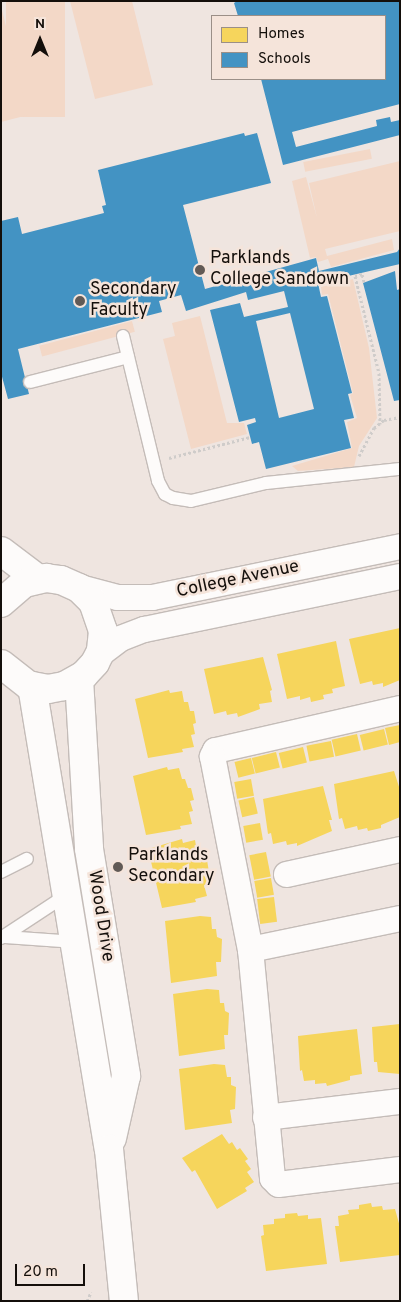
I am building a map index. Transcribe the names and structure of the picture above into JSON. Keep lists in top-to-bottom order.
{
  "streets": {
    "street": ["College Avenue", "Wood Drive"]
  },
  "places": ["Parklands College Sandown", "Secondary Faculty", "Parklands Secondary"],
  "legend": ["Homes", "Schools"],
  "scale_bar": "20 m",
  "north": "top"
}
